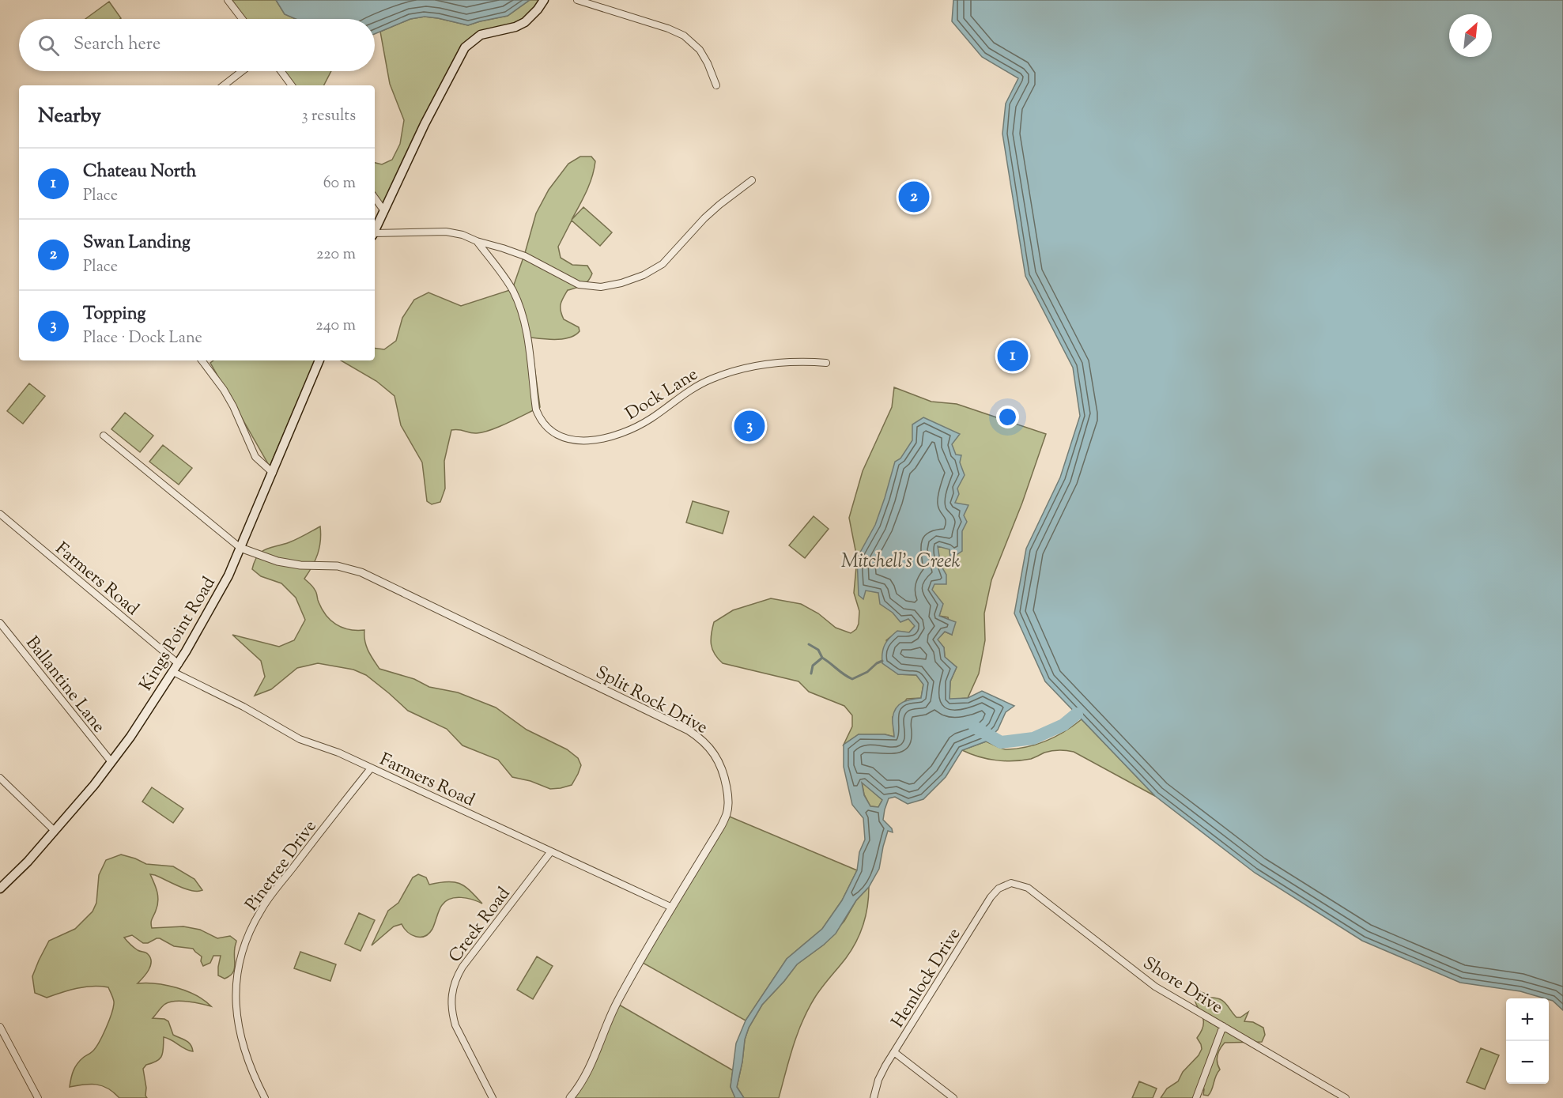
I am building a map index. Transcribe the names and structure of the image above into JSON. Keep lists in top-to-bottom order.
{
  "streets": {
    "main road": ["Kings Point Road"],
    "street": [
      "Dock Lane",
      "Farmers Road",
      "Ballantine Lane",
      "Split Rock Drive",
      "Pinetree Drive",
      "Creek Road",
      "Hemlock Drive",
      "Shore Drive"
    ]
  },
  "crossings": [
    ["Farmers Road", "Kings Point Road"],
    ["Farmers Road", "Split Rock Drive"],
    ["Farmers Road", "Pinetree Drive"],
    ["Farmers Road", "Creek Road"],
    ["Kings Point Road", "Ballantine Lane"],
    ["Kings Point Road", "Split Rock Drive"],
    ["Hemlock Drive", "Shore Drive"]
  ],
  "water": ["Mitchell's Creek"],
  "north": "top right",
  "page": {
    "search": "Search here",
    "heading": ["Nearby", "3 results"],
    "list": [
      {
        "mark": "1",
        "name": "Chateau North",
        "note": "Place",
        "value": "60 m"
      },
      {
        "mark": "2",
        "name": "Swan Landing",
        "note": "Place",
        "value": "220 m"
      },
      {
        "mark": "3",
        "name": "Topping",
        "note": "Place · Dock Lane",
        "value": "240 m"
      }
    ],
    "pins": ["2", "1", "3"],
    "map_buttons": ["+", "−"]
  }
}
